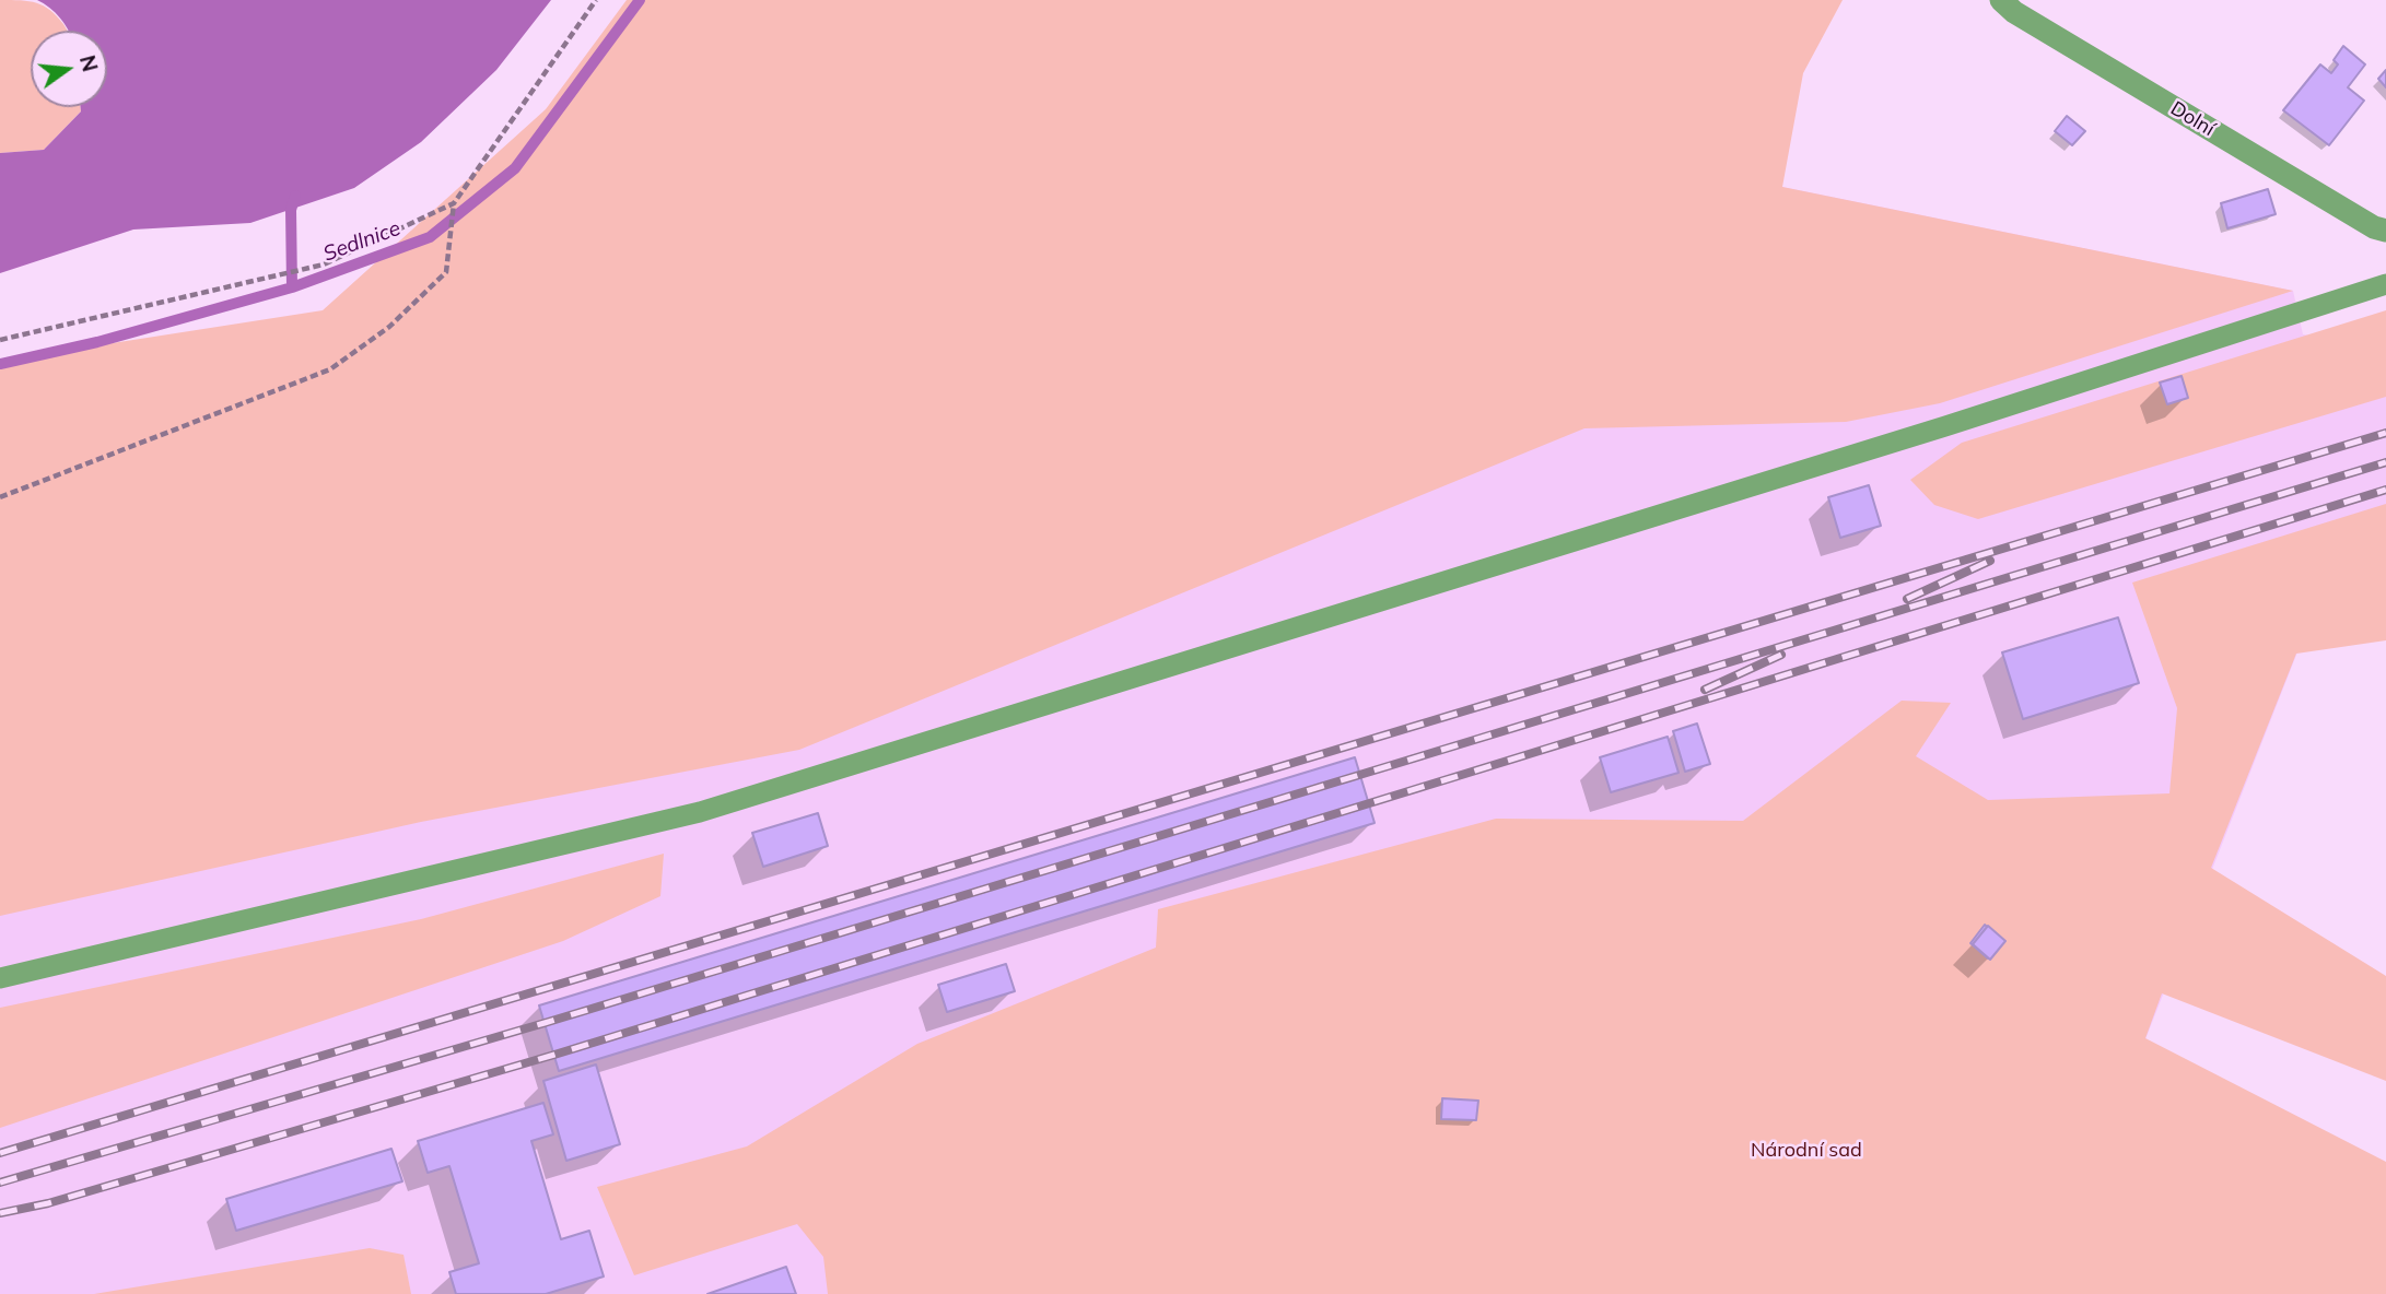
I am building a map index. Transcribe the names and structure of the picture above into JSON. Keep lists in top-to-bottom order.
{
  "streets": {
    "street": ["Dolní"]
  },
  "water": ["Sedlnice"],
  "parks": ["Národní sad"],
  "north": "right"
}
